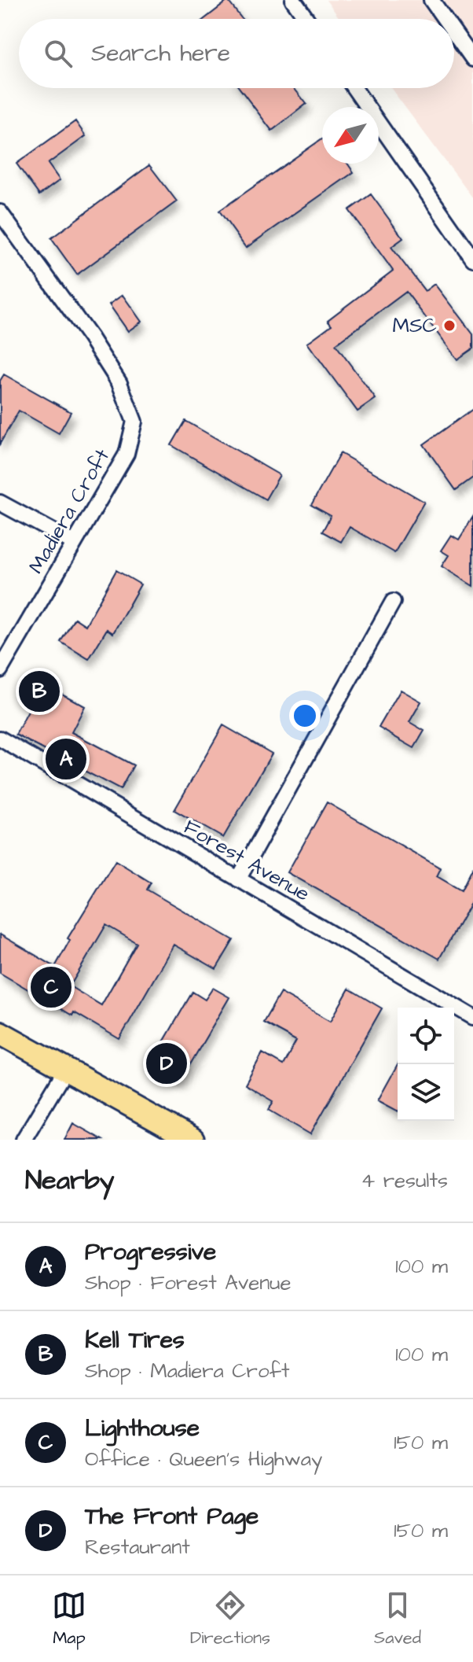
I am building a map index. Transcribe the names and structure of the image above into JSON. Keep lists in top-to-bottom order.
{
  "streets": {
    "street": ["Madiera Croft", "Forest Avenue"]
  },
  "places": ["MSC"],
  "north": "bottom left",
  "page": {
    "search": "Search here",
    "pins": [
      "B",
      "A",
      "C",
      "D"
    ],
    "heading": ["Nearby", "4 results"],
    "list": [
      {
        "mark": "A",
        "name": "Progressive",
        "note": "Shop · Forest Avenue",
        "value": "100 m"
      },
      {
        "mark": "B",
        "name": "Kell Tires",
        "note": "Shop · Madiera Croft",
        "value": "100 m"
      },
      {
        "mark": "C",
        "name": "Lighthouse",
        "note": "Office · Queen's Highway",
        "value": "150 m"
      },
      {
        "mark": "D",
        "name": "The Front Page",
        "note": "Restaurant",
        "value": "150 m"
      }
    ],
    "nav": ["Map", "Directions", "Saved"]
  }
}
